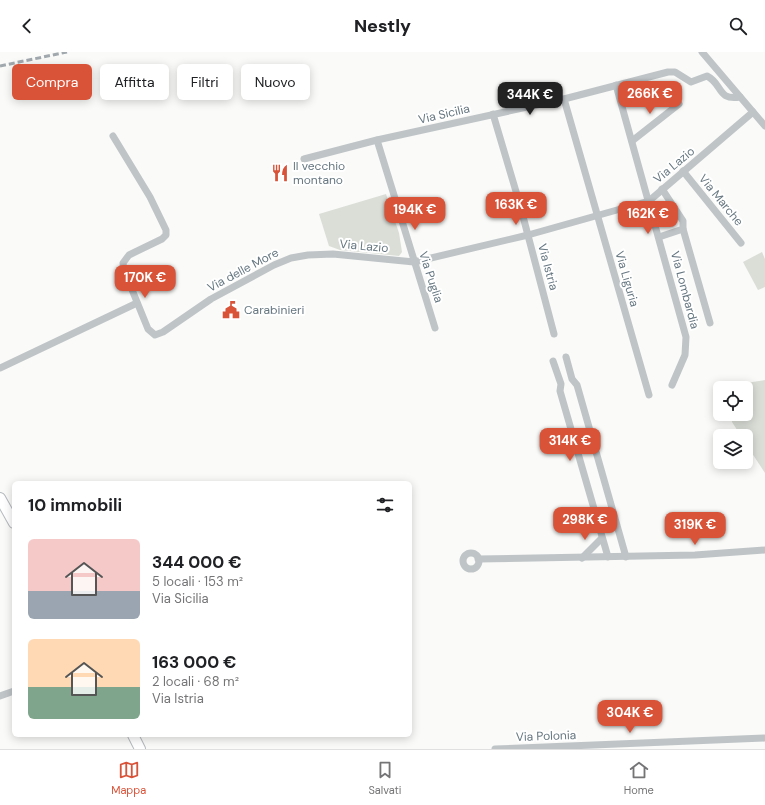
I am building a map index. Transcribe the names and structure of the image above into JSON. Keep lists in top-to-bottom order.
{
  "streets": {
    "street": [
      "Via Sicilia",
      "Via Lazio",
      "Via Marche",
      "Via Istria",
      "Via delle More",
      "Via Puglia",
      "Via Liguria",
      "Via Lombardia",
      "Via Polonia"
    ]
  },
  "crossings": [
    ["Via Sicilia", "Via Istria"],
    ["Via Sicilia", "Via Puglia"],
    ["Via Sicilia", "Via Liguria"],
    ["Via Sicilia", "Via Lombardia"],
    ["Via Lazio", "Via Marche"],
    ["Via Lazio", "Via Istria"],
    ["Via Lazio", "Via delle More"],
    ["Via Lazio", "Via Puglia"],
    ["Via Lazio", "Via Liguria"],
    ["Via Lazio", "Via Lombardia"]
  ],
  "places": {
    "restaurant": ["Il vecchio montano"],
    "public building": ["Carabinieri"]
  },
  "page": {
    "header": "Nestly",
    "chip": [
      "Compra",
      "Affitta",
      "Filtri",
      "Nuovo"
    ],
    "price": [
      "266K €",
      "344K €",
      "163K €",
      "194K €",
      "162K €",
      "170K €",
      "314K €",
      "298K €",
      "319K €",
      "304K €"
    ],
    "heading": "10 immobili",
    "list": [
      {
        "name": "344 000 €",
        "note": "5 locali · 153 m² · Via Sicilia"
      },
      {
        "name": "163 000 €",
        "note": "2 locali · 68 m² · Via Istria"
      }
    ],
    "tabs": ["Mappa", "Salvati", "Home"]
  }
}
